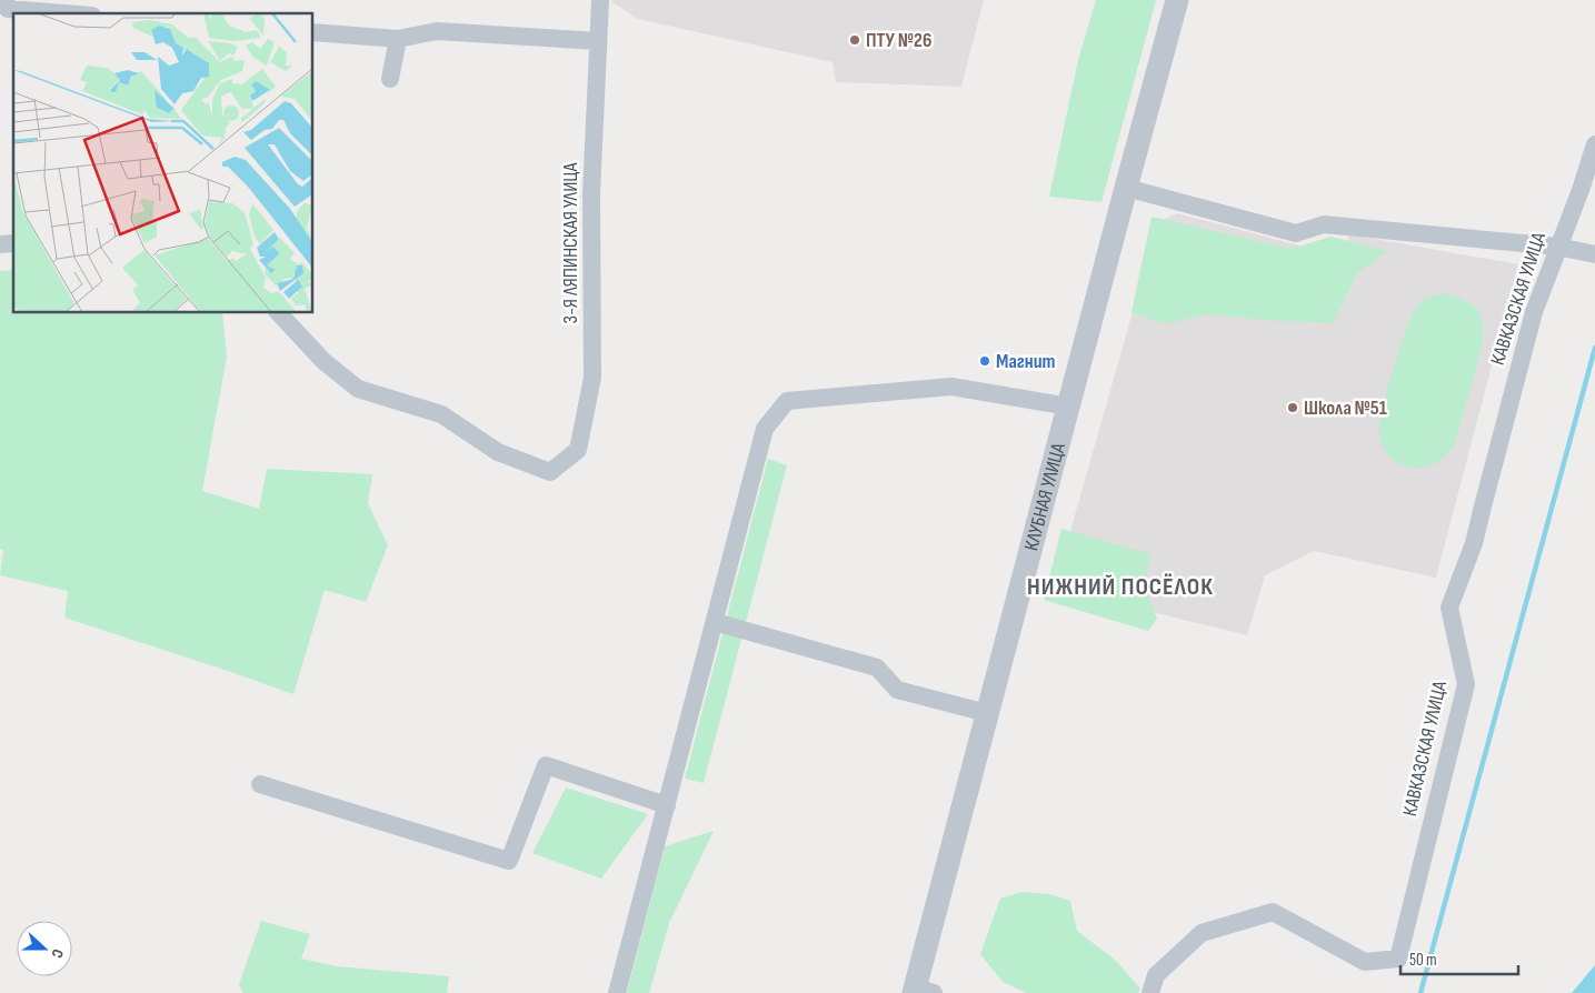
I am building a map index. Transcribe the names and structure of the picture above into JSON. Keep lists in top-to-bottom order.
{
  "streets": {
    "street": ["3-Я ЛЯПИНСКАЯ УЛИЦА", "КАВКАЗСКАЯ УЛИЦА", "КЛУБНАЯ УЛИЦА"]
  },
  "districts": ["НИЖНИЙ ПОСЁЛОК"],
  "places": ["ПТУ №26", "Магнит", "Школа №51"],
  "scale_bar": "50 m",
  "north": "right"
}
